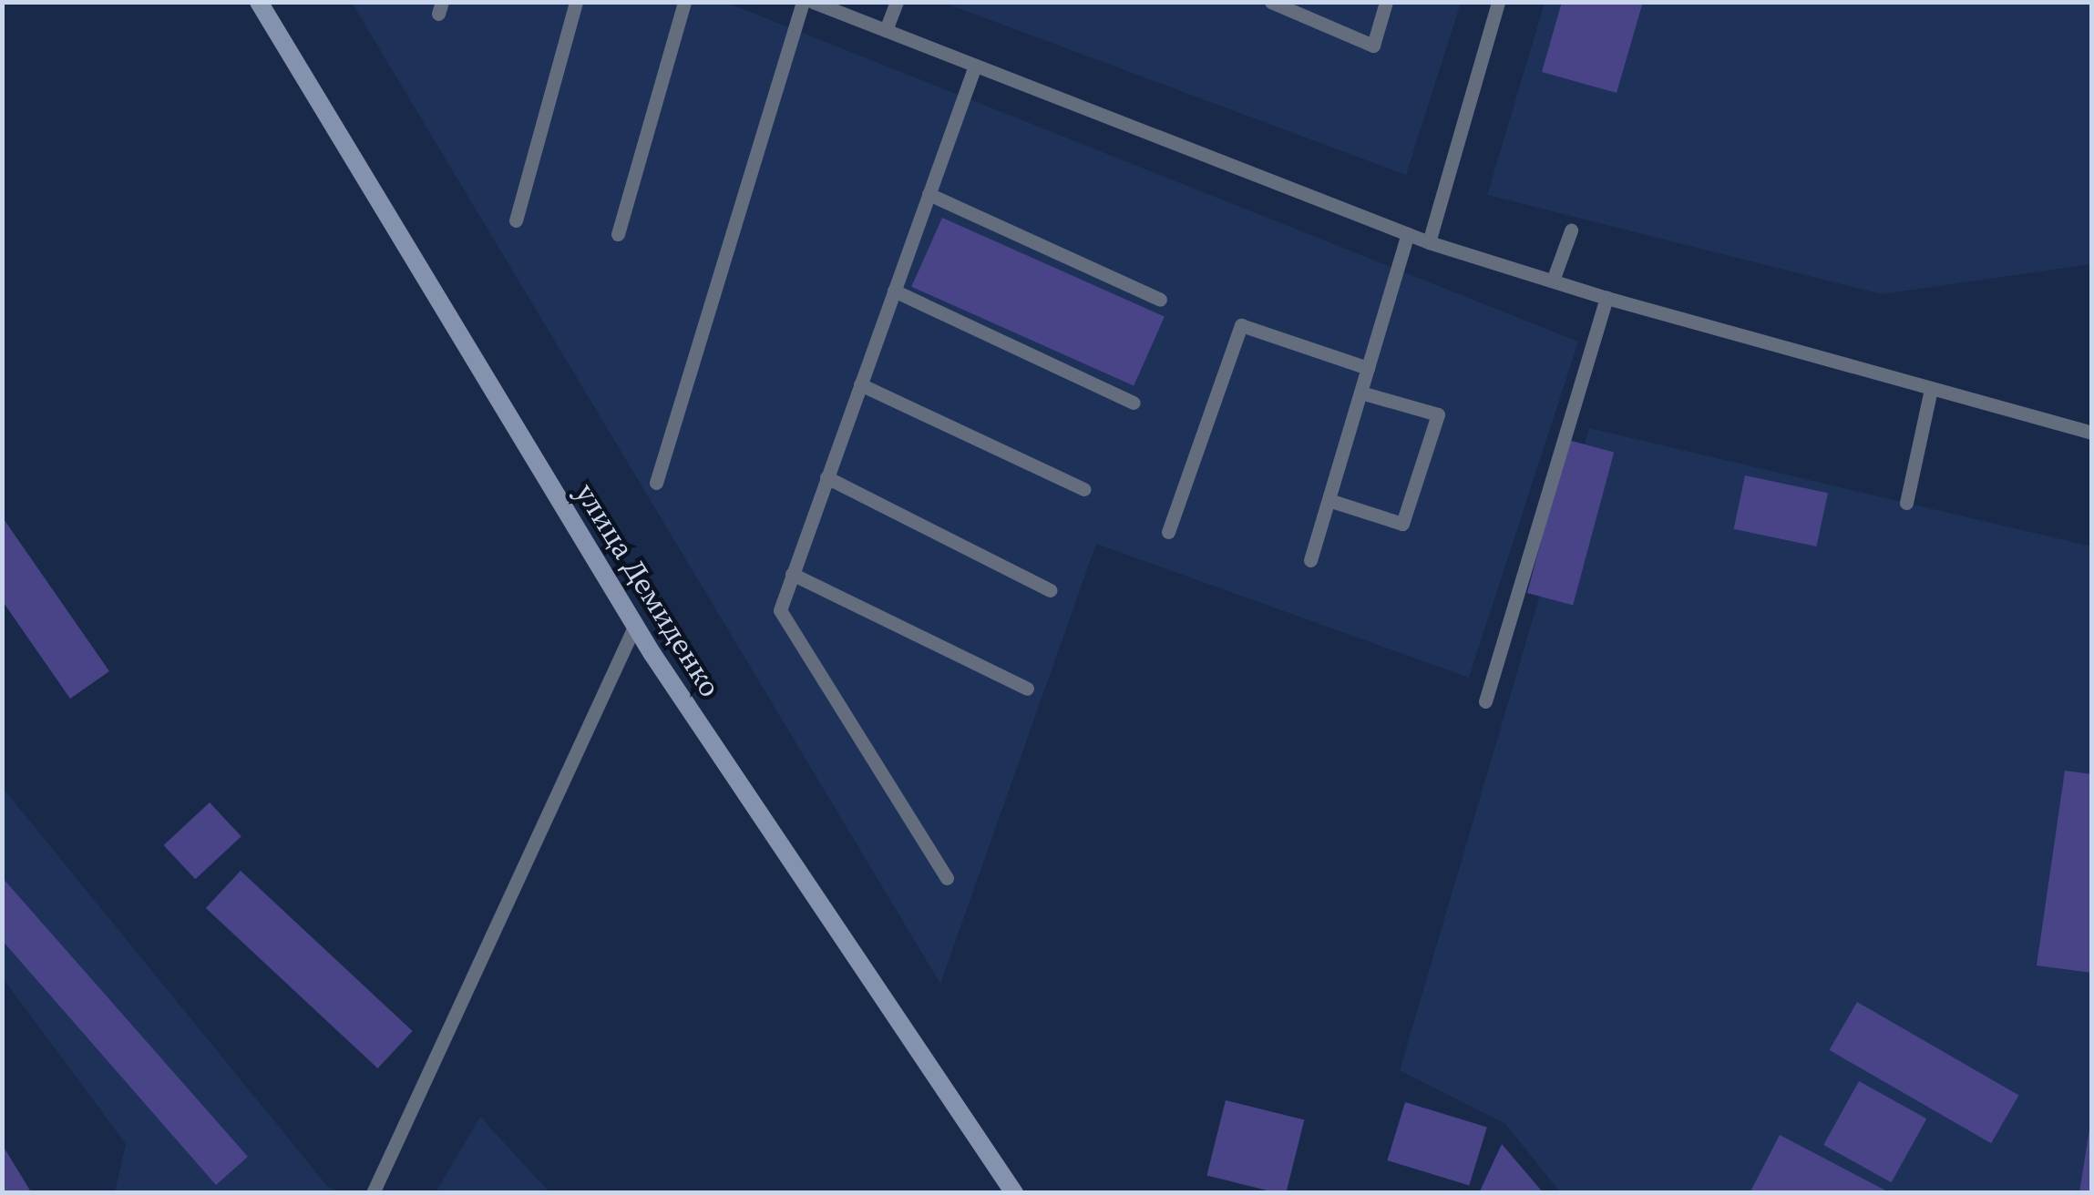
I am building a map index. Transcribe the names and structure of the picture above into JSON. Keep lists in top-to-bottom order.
{
  "streets": {
    "main road": ["улица Демиденко"]
  }
}
